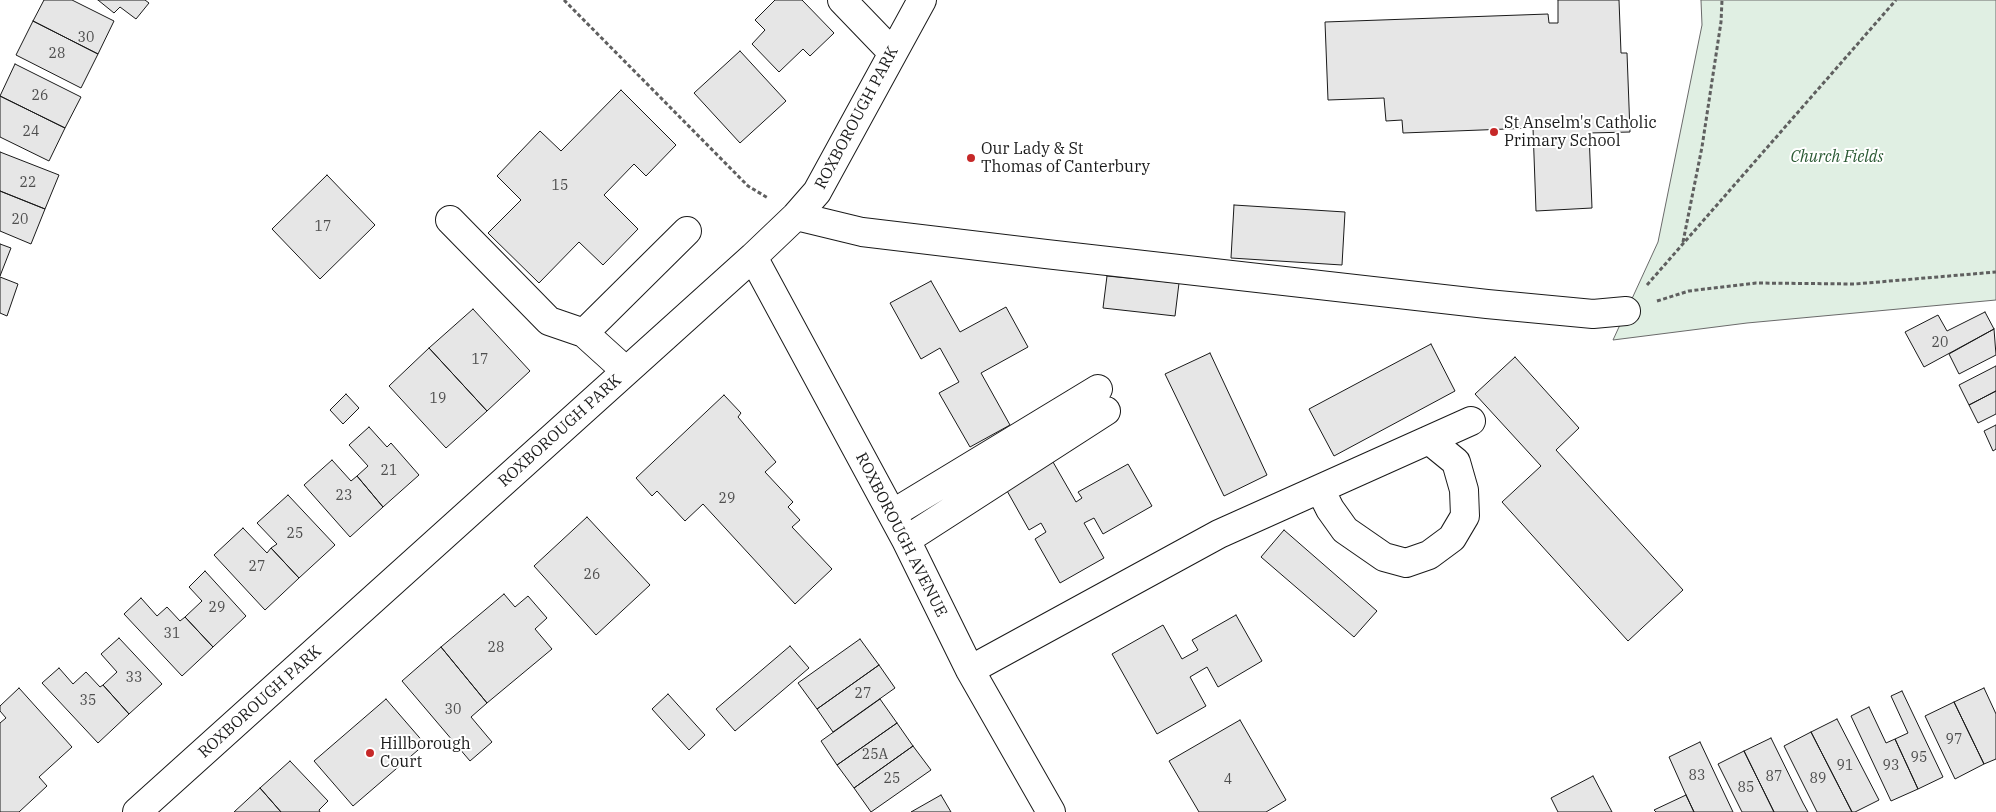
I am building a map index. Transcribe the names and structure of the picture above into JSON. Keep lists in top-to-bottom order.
{
  "streets": {
    "street": ["ROXBOROUGH PARK", "ROXBOROUGH AVENUE"]
  },
  "crossings": [
    ["ROXBOROUGH PARK", "ROXBOROUGH AVENUE"]
  ],
  "parks": ["Church Fields"],
  "places": ["St Anselm's Catholic Primary School", "Our Lady & St Thomas of Canterbury", "Hillborough Court"],
  "house_numbers": [
    "30",
    "28",
    "26",
    "24",
    "22",
    "15",
    "20",
    "17",
    "20",
    "17",
    "19",
    "21",
    "23",
    "29",
    "25",
    "27",
    "26",
    "29",
    "31",
    "28",
    "33",
    "27",
    "35",
    "30",
    "97",
    "25A",
    "95",
    "91",
    "93",
    "83",
    "87",
    "25",
    "89",
    "4",
    "85"
  ]
}
